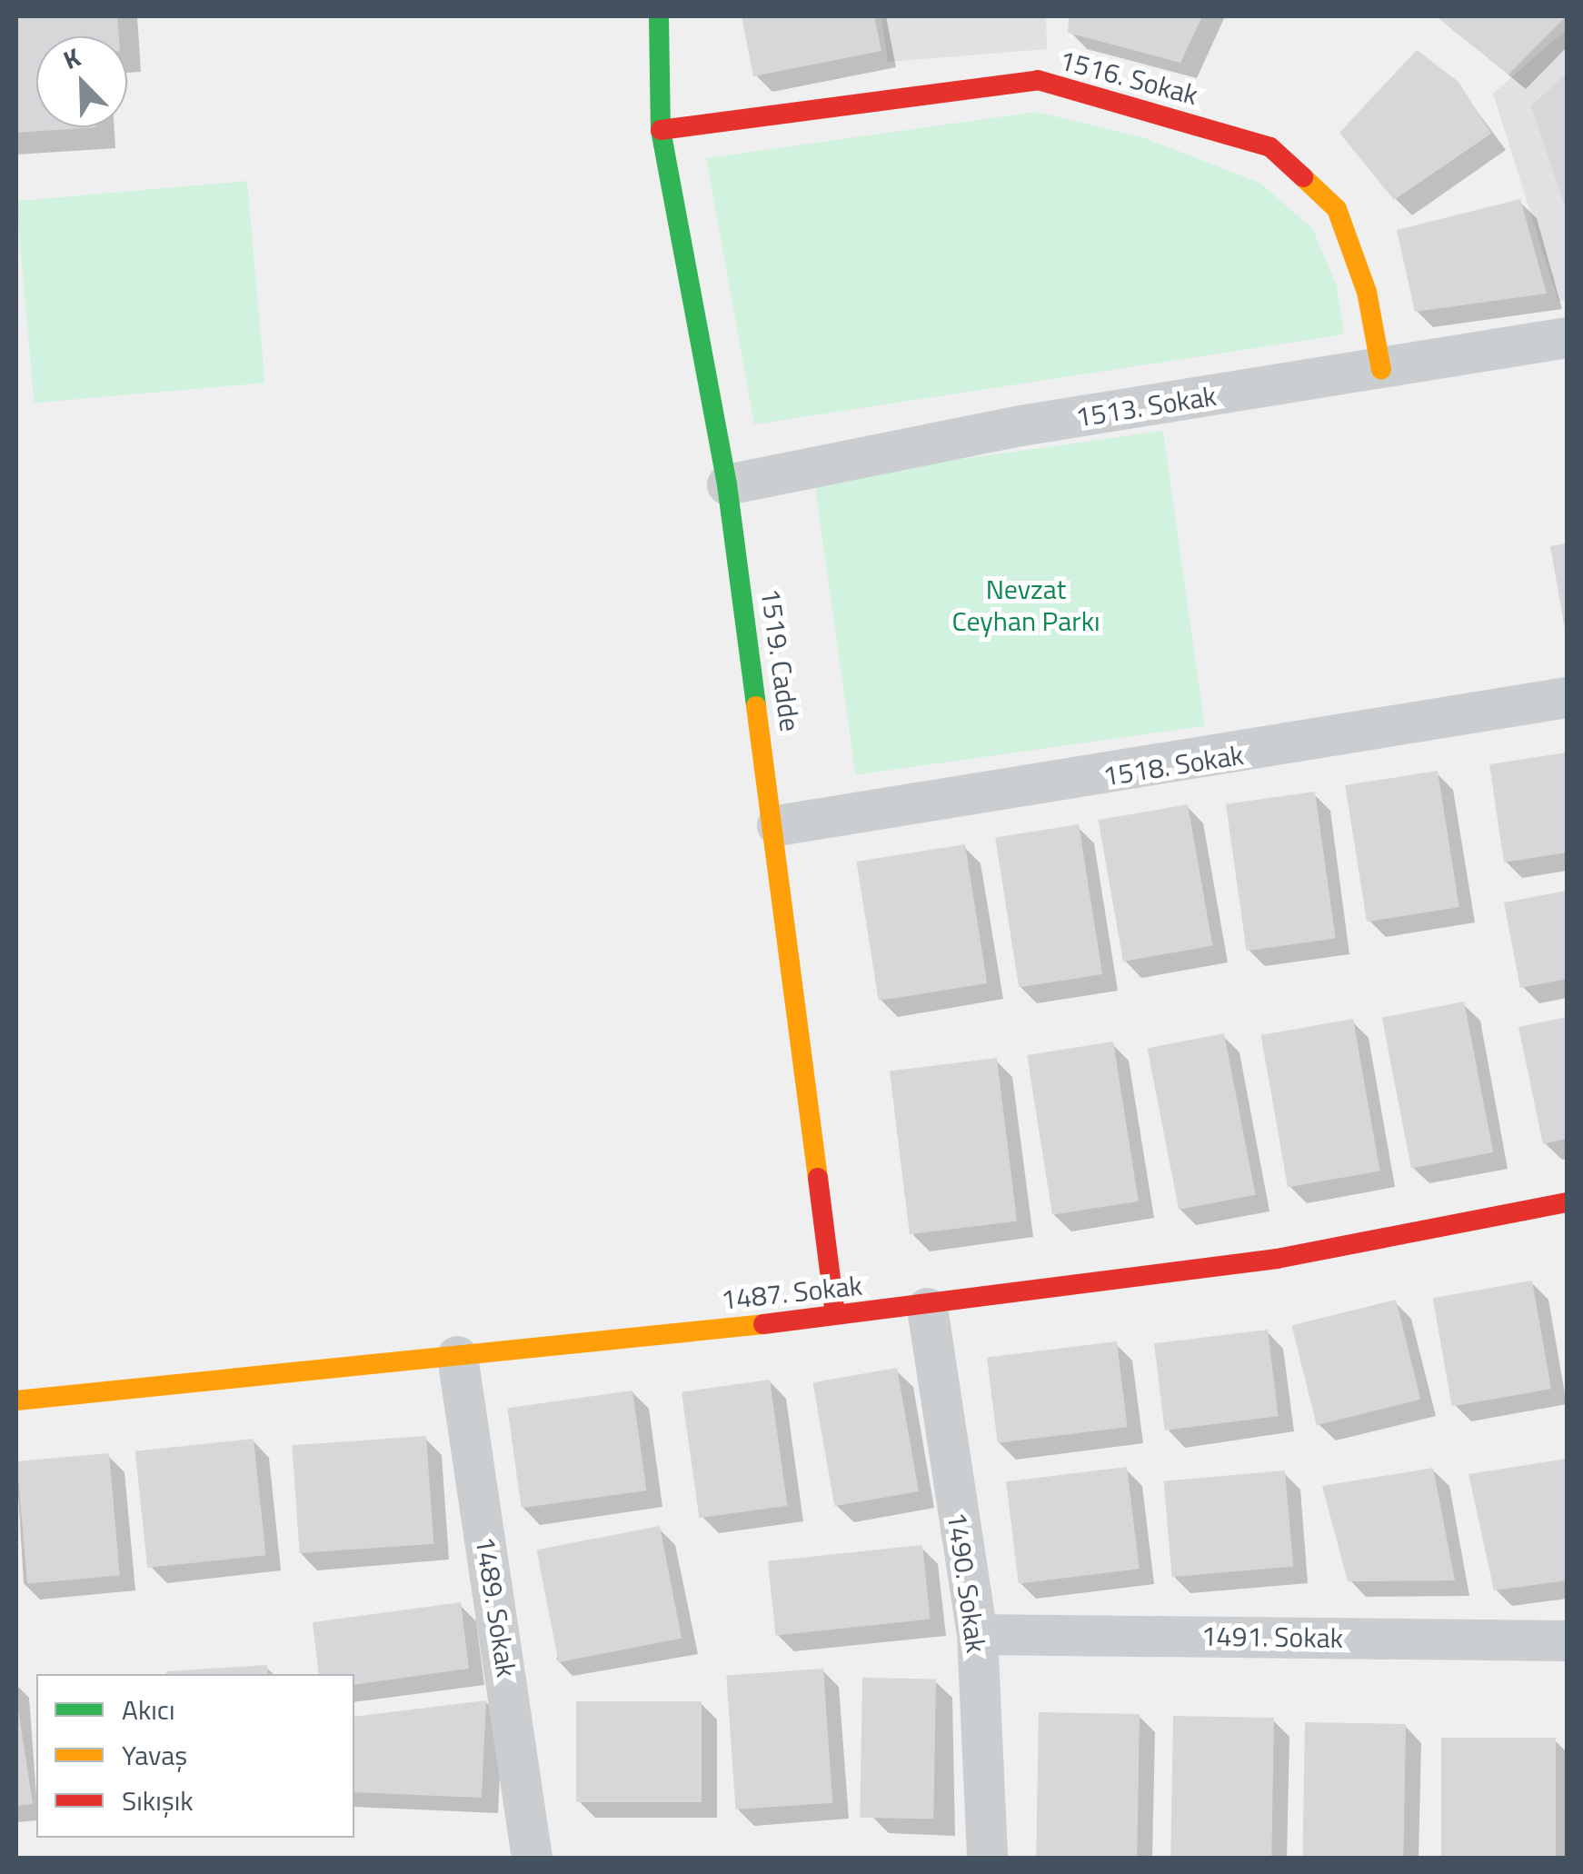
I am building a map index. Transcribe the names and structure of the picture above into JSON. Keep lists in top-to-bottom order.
{
  "streets": {
    "street": [
      "1516. Sokak",
      "1513. Sokak",
      "1519. Cadde",
      "1518. Sokak",
      "1487. Sokak",
      "1490. Sokak",
      "1489. Sokak",
      "1491. Sokak"
    ]
  },
  "crossings": [
    ["1516. Sokak", "1513. Sokak"],
    ["1516. Sokak", "1519. Cadde"],
    ["1513. Sokak", "1519. Cadde"],
    ["1519. Cadde", "1518. Sokak"],
    ["1519. Cadde", "1487. Sokak"],
    ["1487. Sokak", "1490. Sokak"],
    ["1487. Sokak", "1489. Sokak"],
    ["1490. Sokak", "1491. Sokak"]
  ],
  "parks": ["Nevzat Ceyhan Parkı"],
  "legend": ["Akıcı", "Yavaş", "Sıkışık"],
  "north": "top left"
}
